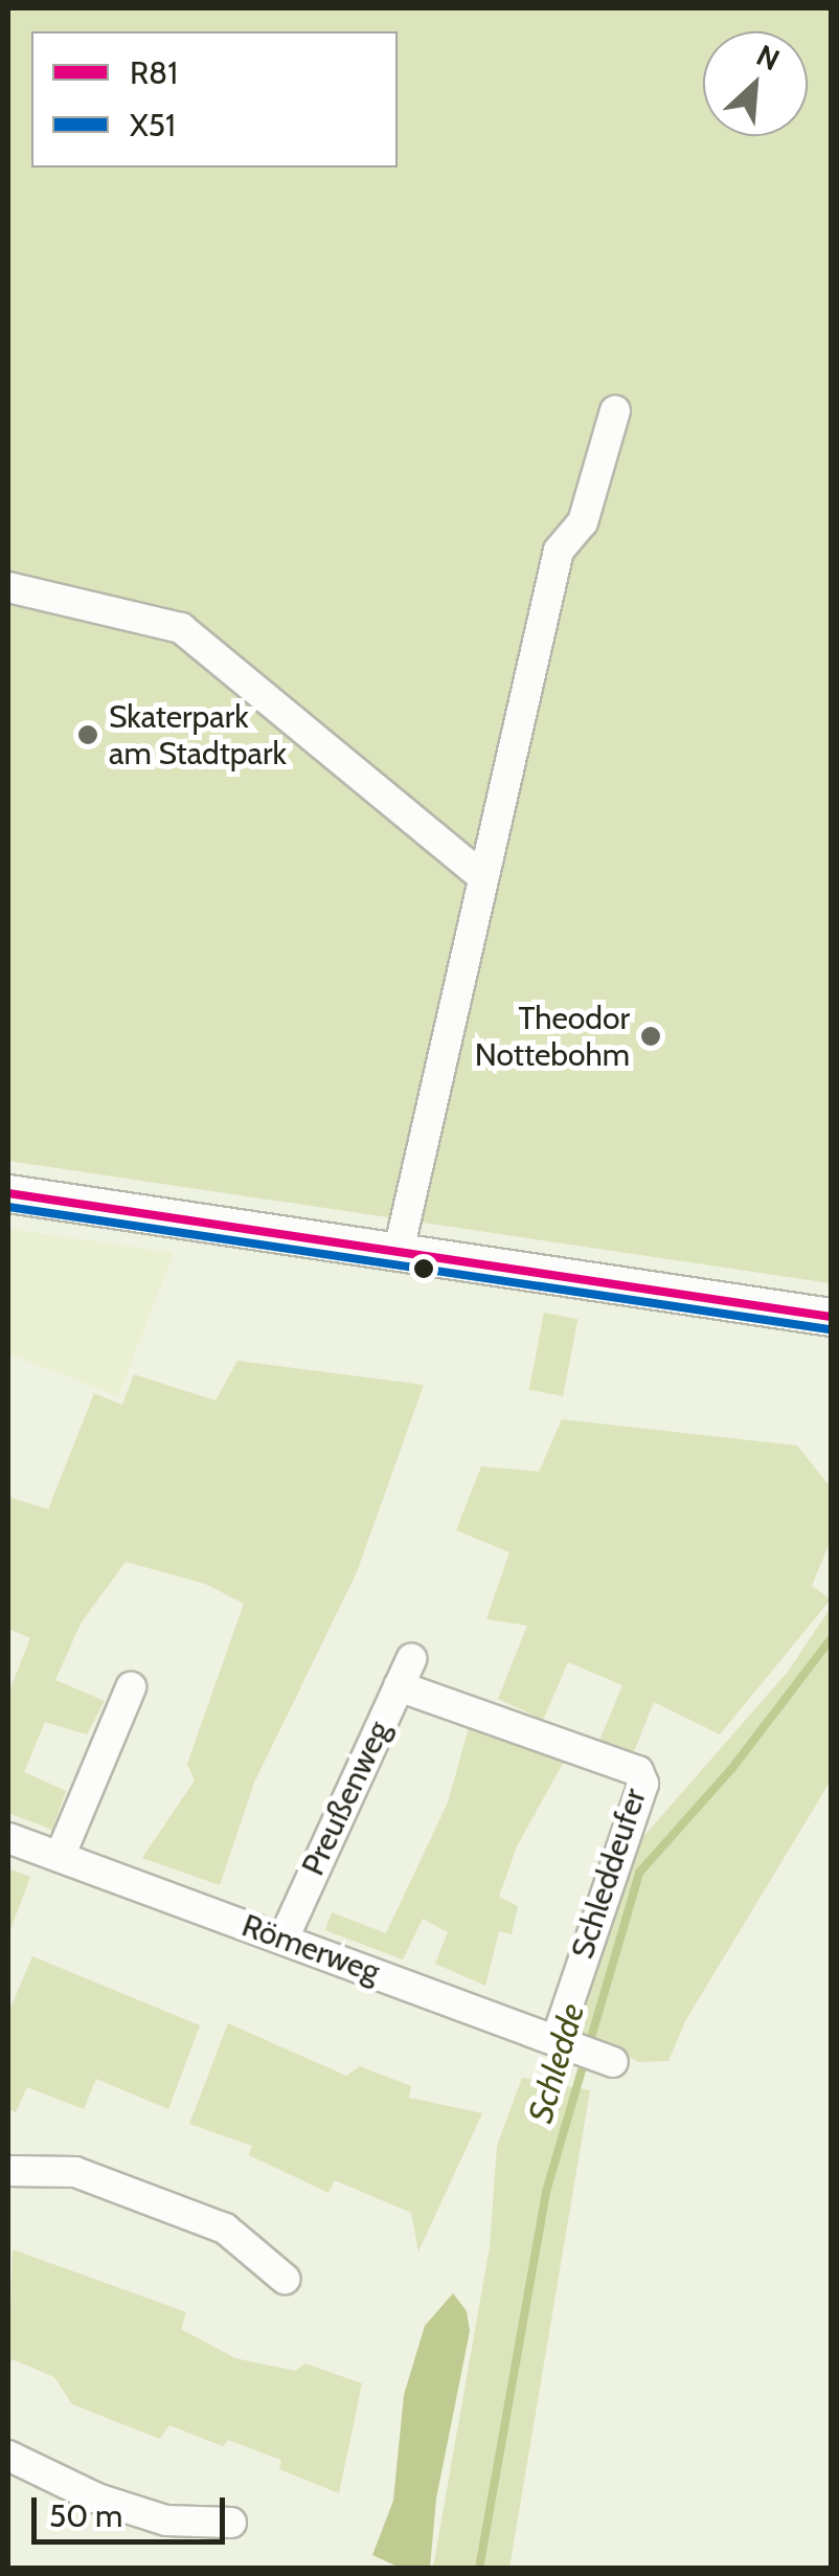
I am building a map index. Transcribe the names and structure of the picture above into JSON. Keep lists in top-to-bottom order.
{
  "streets": {
    "street": ["Preußenweg", "Schleddeufer", "Römerweg"]
  },
  "crossings": [
    ["Preußenweg", "Schleddeufer"],
    ["Preußenweg", "Römerweg"],
    ["Schleddeufer", "Römerweg"]
  ],
  "water": ["Schledde"],
  "places": ["Skaterpark am Stadtpark", "Theodor Nottebohm"],
  "lines": ["transit line R81", "transit line X51"],
  "legend": ["R81", "X51"],
  "scale_bar": "50 m",
  "north": "top right"
}
